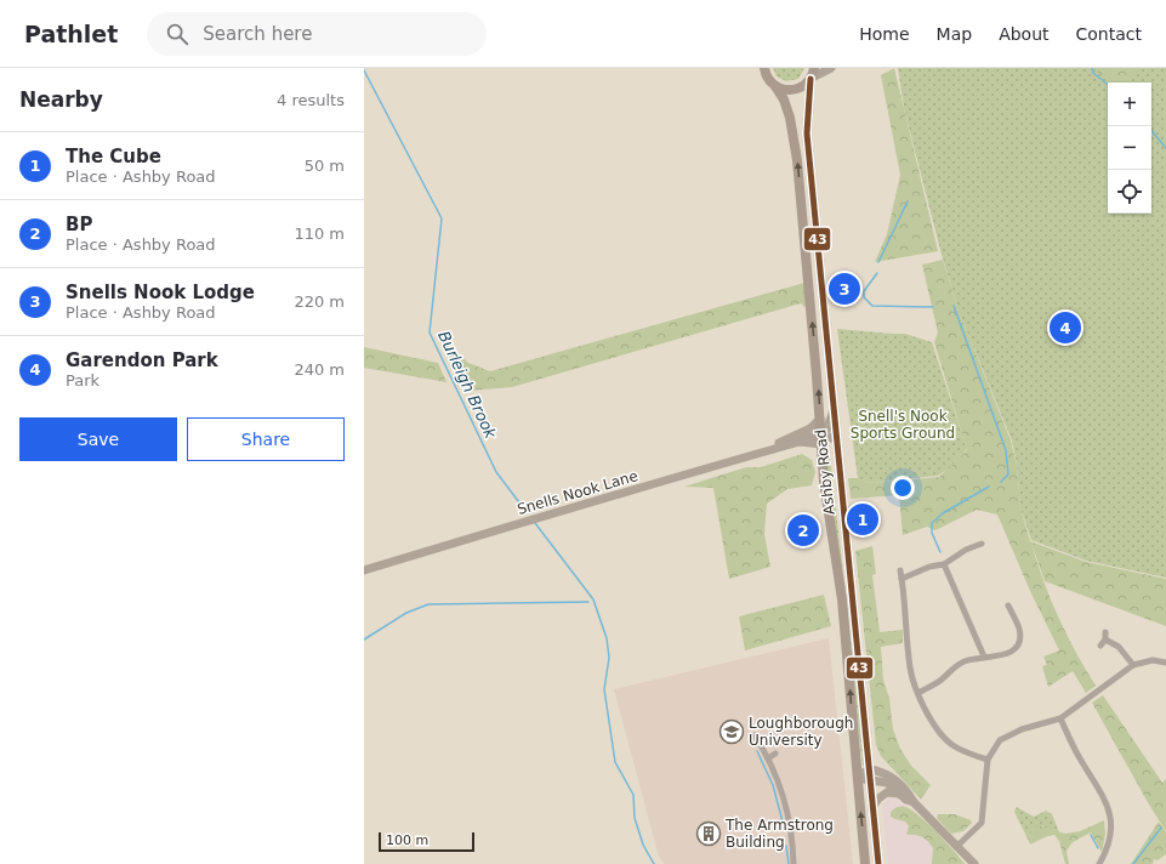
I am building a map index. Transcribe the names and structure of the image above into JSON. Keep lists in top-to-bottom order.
{
  "streets": {
    "main road": ["Ashby Road"],
    "street": ["Snells Nook Lane"]
  },
  "crossings": [
    ["Ashby Road", "Snells Nook Lane"]
  ],
  "water": ["Burleigh Brook"],
  "parks": ["Snell's Nook Sports Ground"],
  "places": {
    "school or university": ["Loughborough University"],
    "building": ["The Armstrong Building"]
  },
  "lines": ["transit line 43"],
  "scale_bar": "100 m",
  "page": {
    "header": "Pathlet",
    "search": "Search here",
    "nav": [
      "Home",
      "Map",
      "About",
      "Contact"
    ],
    "heading": ["Nearby", "4 results"],
    "map_buttons": ["+", "−"],
    "list": [
      {
        "mark": "1",
        "name": "The Cube",
        "note": "Place · Ashby Road",
        "value": "50 m"
      },
      {
        "mark": "2",
        "name": "BP",
        "note": "Place · Ashby Road",
        "value": "110 m"
      },
      {
        "mark": "3",
        "name": "Snells Nook Lodge",
        "note": "Place · Ashby Road",
        "value": "220 m"
      },
      {
        "mark": "4",
        "name": "Garendon Park",
        "note": "Park",
        "value": "240 m"
      }
    ],
    "pins": [
      "3",
      "4",
      "1",
      "2"
    ],
    "buttons": ["Save", "Share"],
    "scale": "100 m"
  }
}
